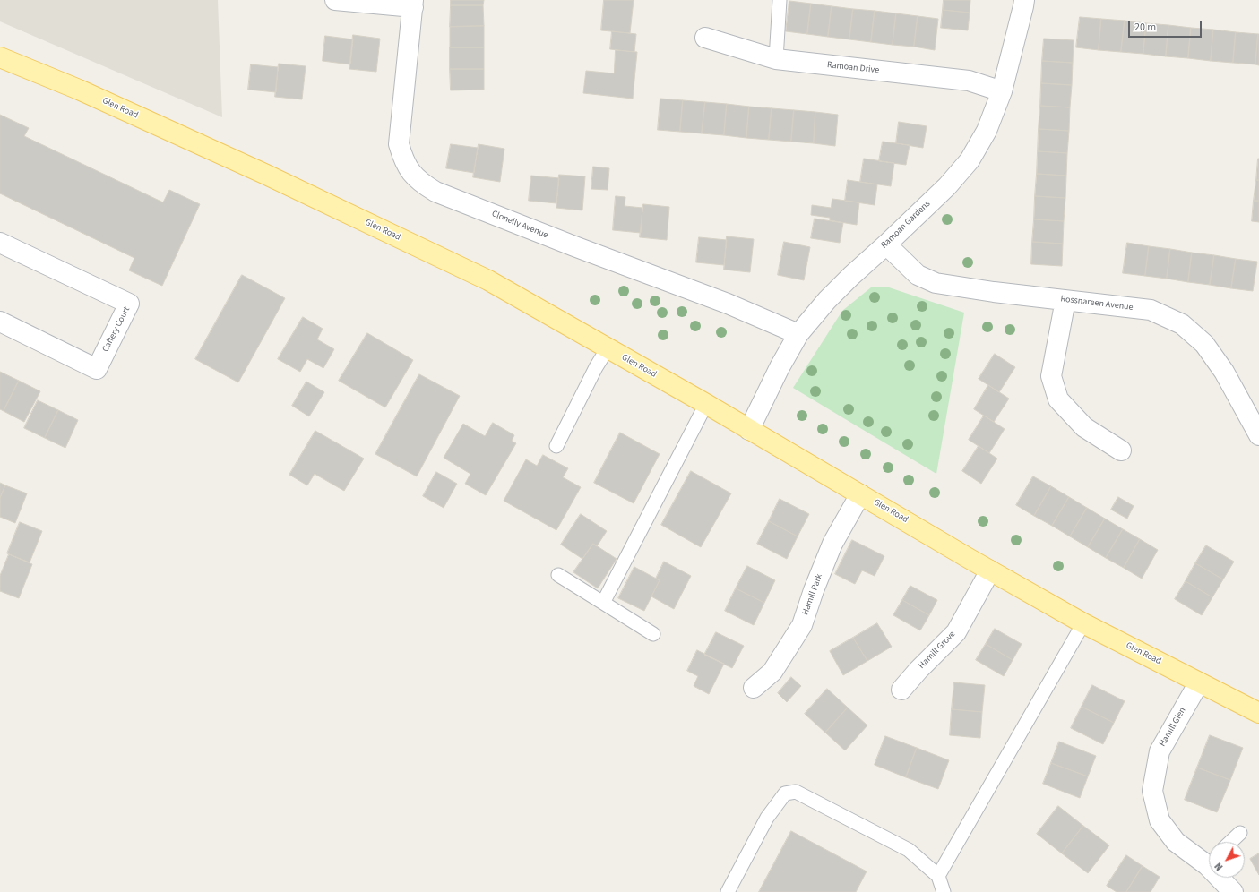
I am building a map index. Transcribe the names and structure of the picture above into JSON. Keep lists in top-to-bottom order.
{
  "streets": {
    "main road": ["Glen Road"],
    "street": [
      "Ramoan Drive",
      "Clonelly Avenue",
      "Ramoan Gardens",
      "Rossnareen Avenue",
      "Caffery Court",
      "Hamill Park",
      "Hamill Grove",
      "Hamill Glen"
    ]
  },
  "crossings": [
    ["Ramoan Drive", "Ramoan Gardens"],
    ["Glen Road", "Ramoan Gardens"],
    ["Glen Road", "Hamill Park"],
    ["Glen Road", "Hamill Grove"],
    ["Glen Road", "Hamill Glen"],
    ["Clonelly Avenue", "Ramoan Gardens"],
    ["Ramoan Gardens", "Rossnareen Avenue"]
  ],
  "scale_bar": "20 m",
  "north": "bottom left"
}
